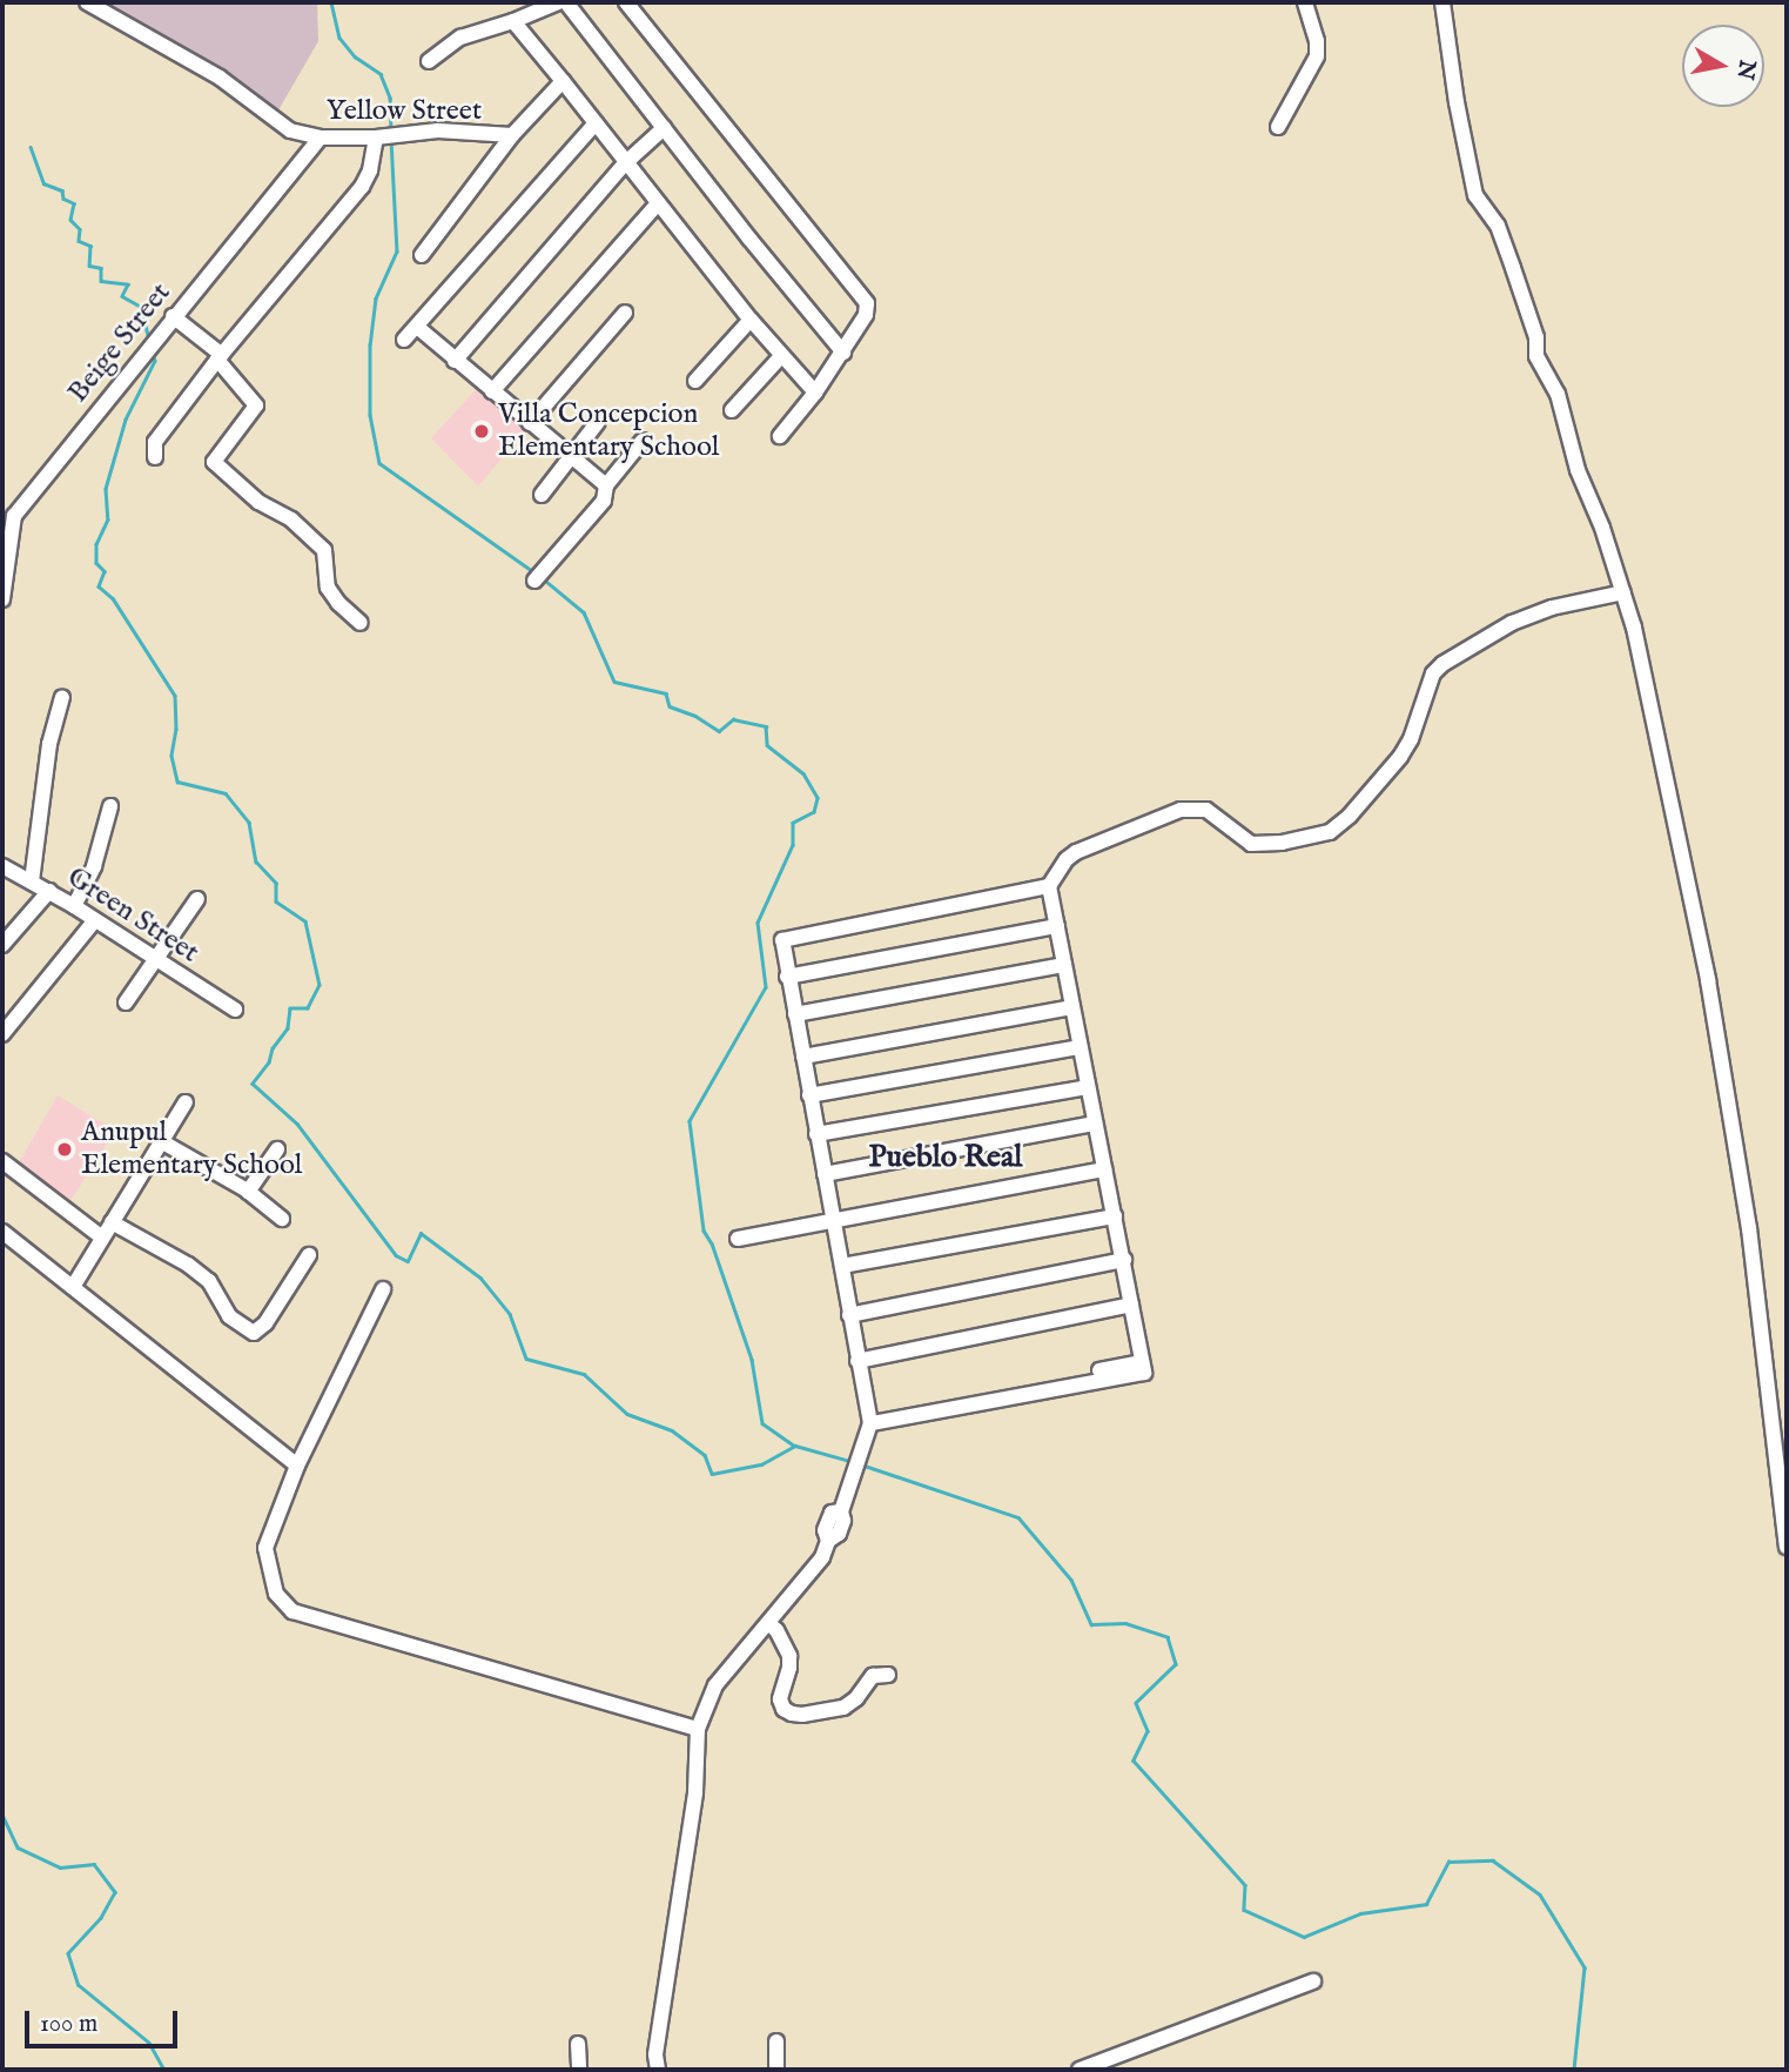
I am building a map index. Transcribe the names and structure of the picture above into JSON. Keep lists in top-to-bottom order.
{
  "streets": {
    "street": ["Yellow Street", "Beige Street", "Green Street"]
  },
  "crossings": [
    ["Yellow Street", "Beige Street"]
  ],
  "districts": ["Pueblo Real"],
  "places": ["Villa Concepcion Elementary School", "Anupul Elementary School"],
  "scale_bar": "100 m",
  "north": "right"
}
